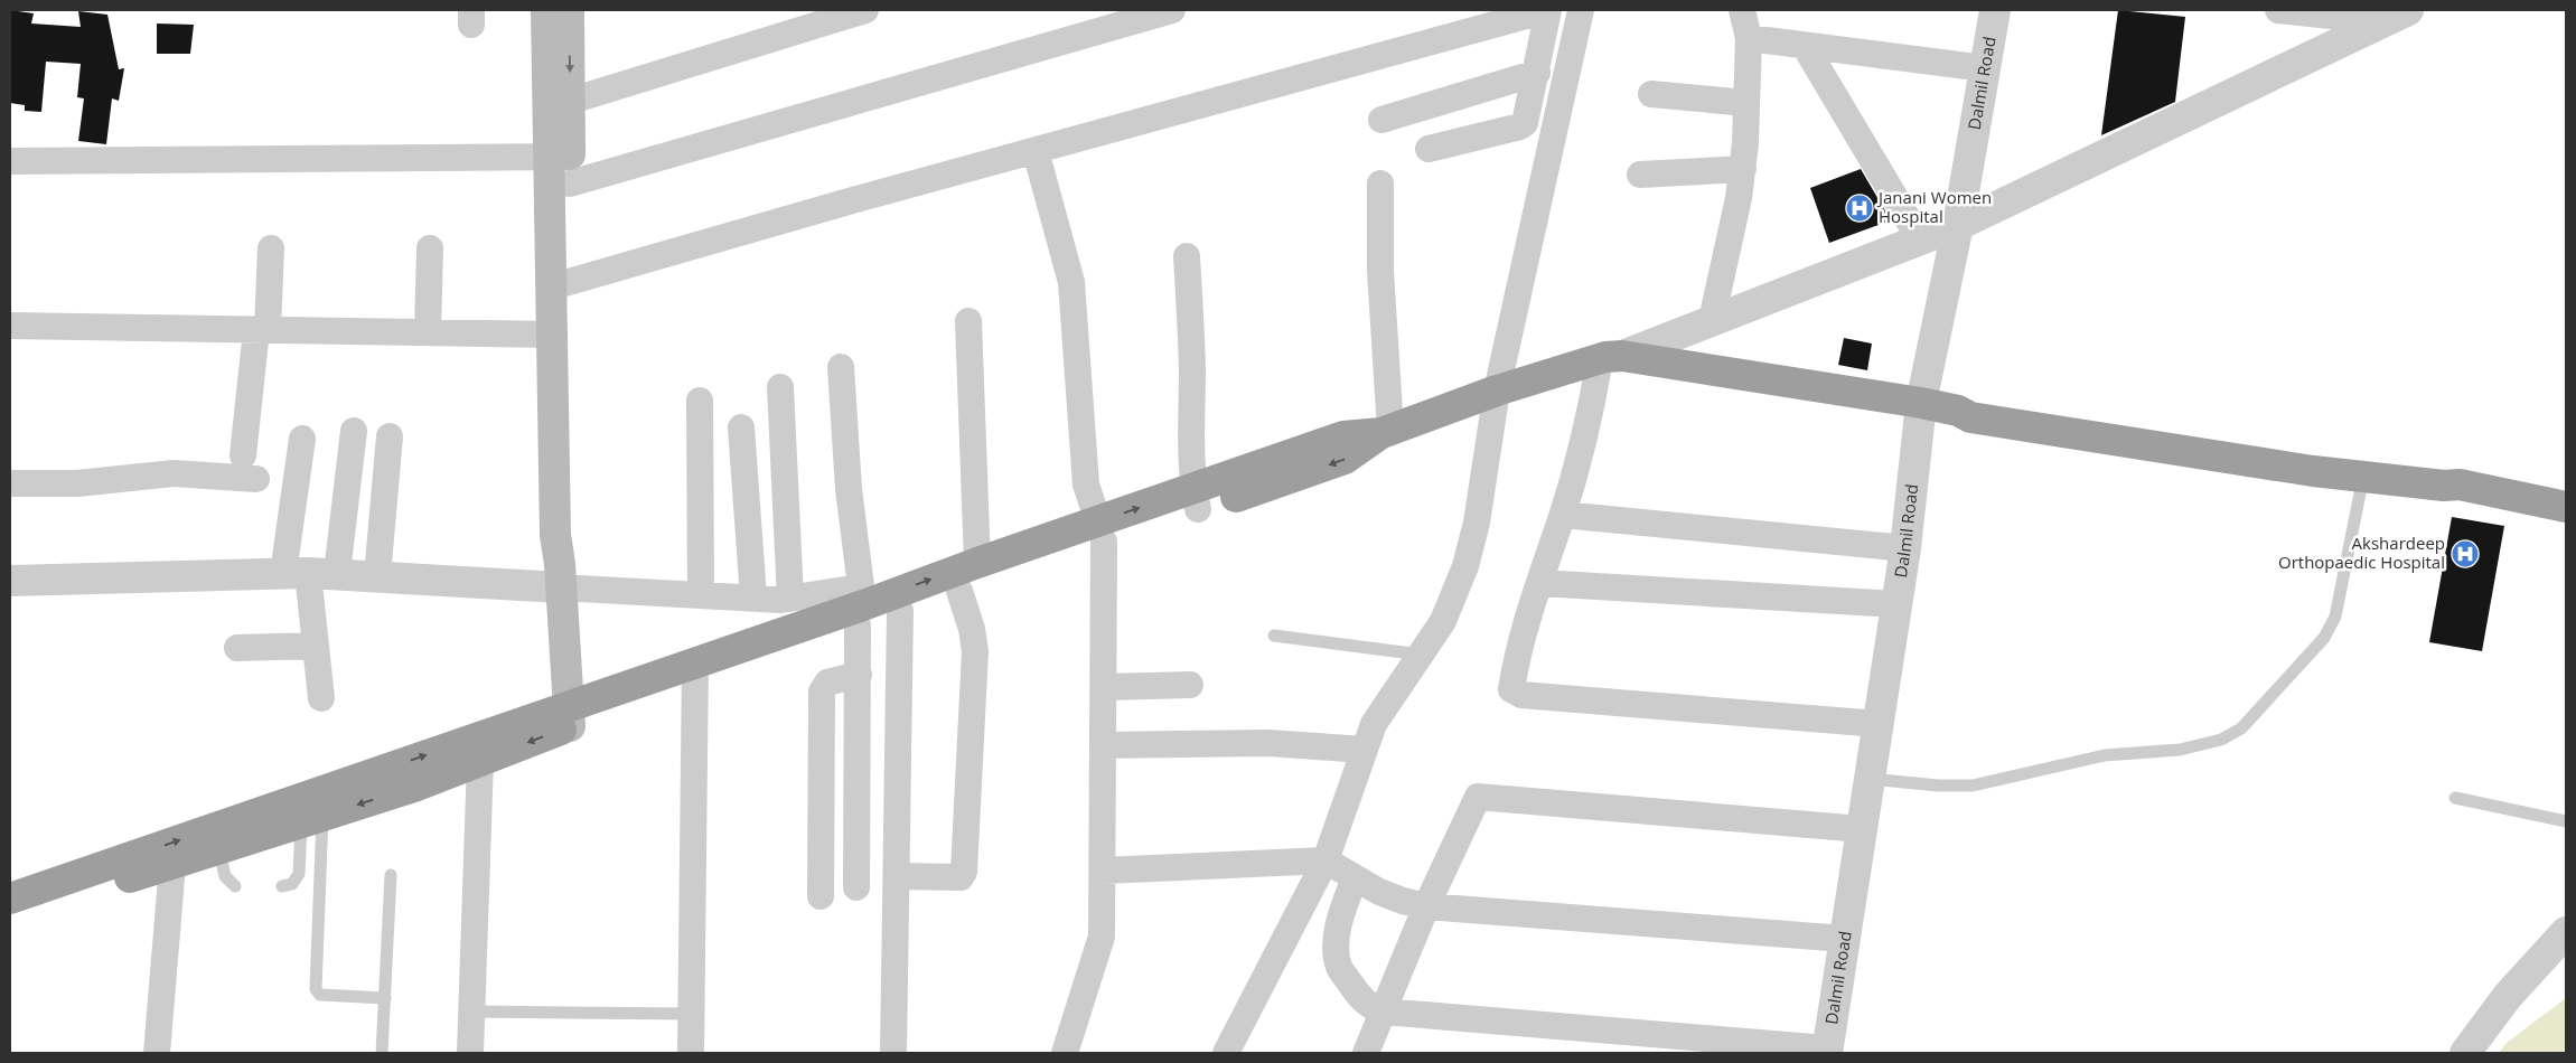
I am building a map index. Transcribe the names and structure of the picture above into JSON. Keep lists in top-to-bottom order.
{
  "streets": {
    "street": ["Dalmil Road"]
  },
  "places": {
    "hospital": ["Janani Women Hospital", "Akshardeep Orthopaedic Hospital"]
  }
}
